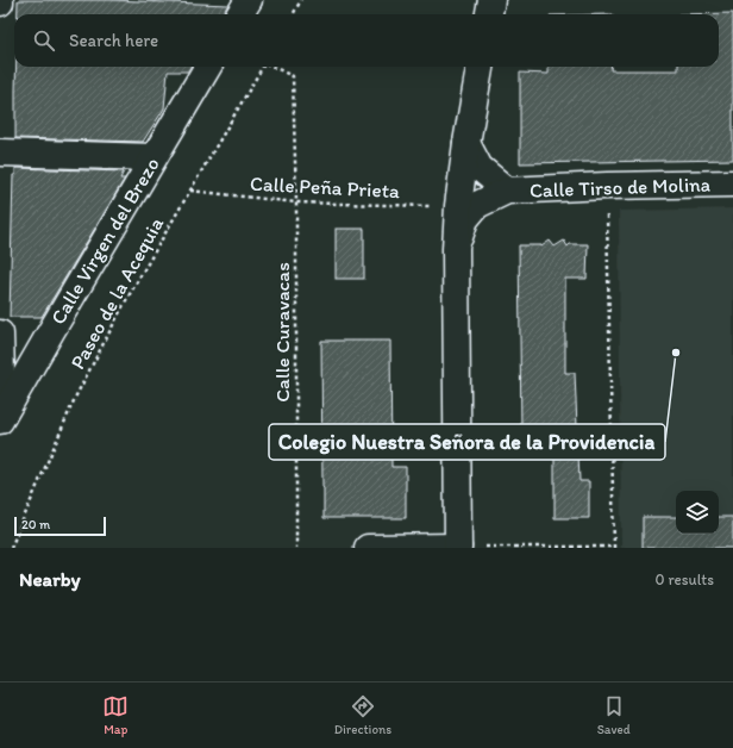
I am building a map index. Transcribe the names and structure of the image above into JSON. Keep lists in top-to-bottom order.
{
  "streets": {
    "street": ["Calle Tirso de Molina", "Calle Virgen del Brezo"],
    "path": ["Calle Peña Prieta", "Paseo de la Acequia", "Calle Curavacas"]
  },
  "crossings": [
    ["Calle Peña Prieta", "Paseo de la Acequia"],
    ["Calle Peña Prieta", "Calle Curavacas"]
  ],
  "places": ["Colegio Nuestra Señora de la Providencia"],
  "scale_bar": "20 m",
  "page": {
    "search": "Search here",
    "scale": "20 m",
    "heading": ["Nearby", "0 results"],
    "nav": ["Map", "Directions", "Saved"]
  }
}
